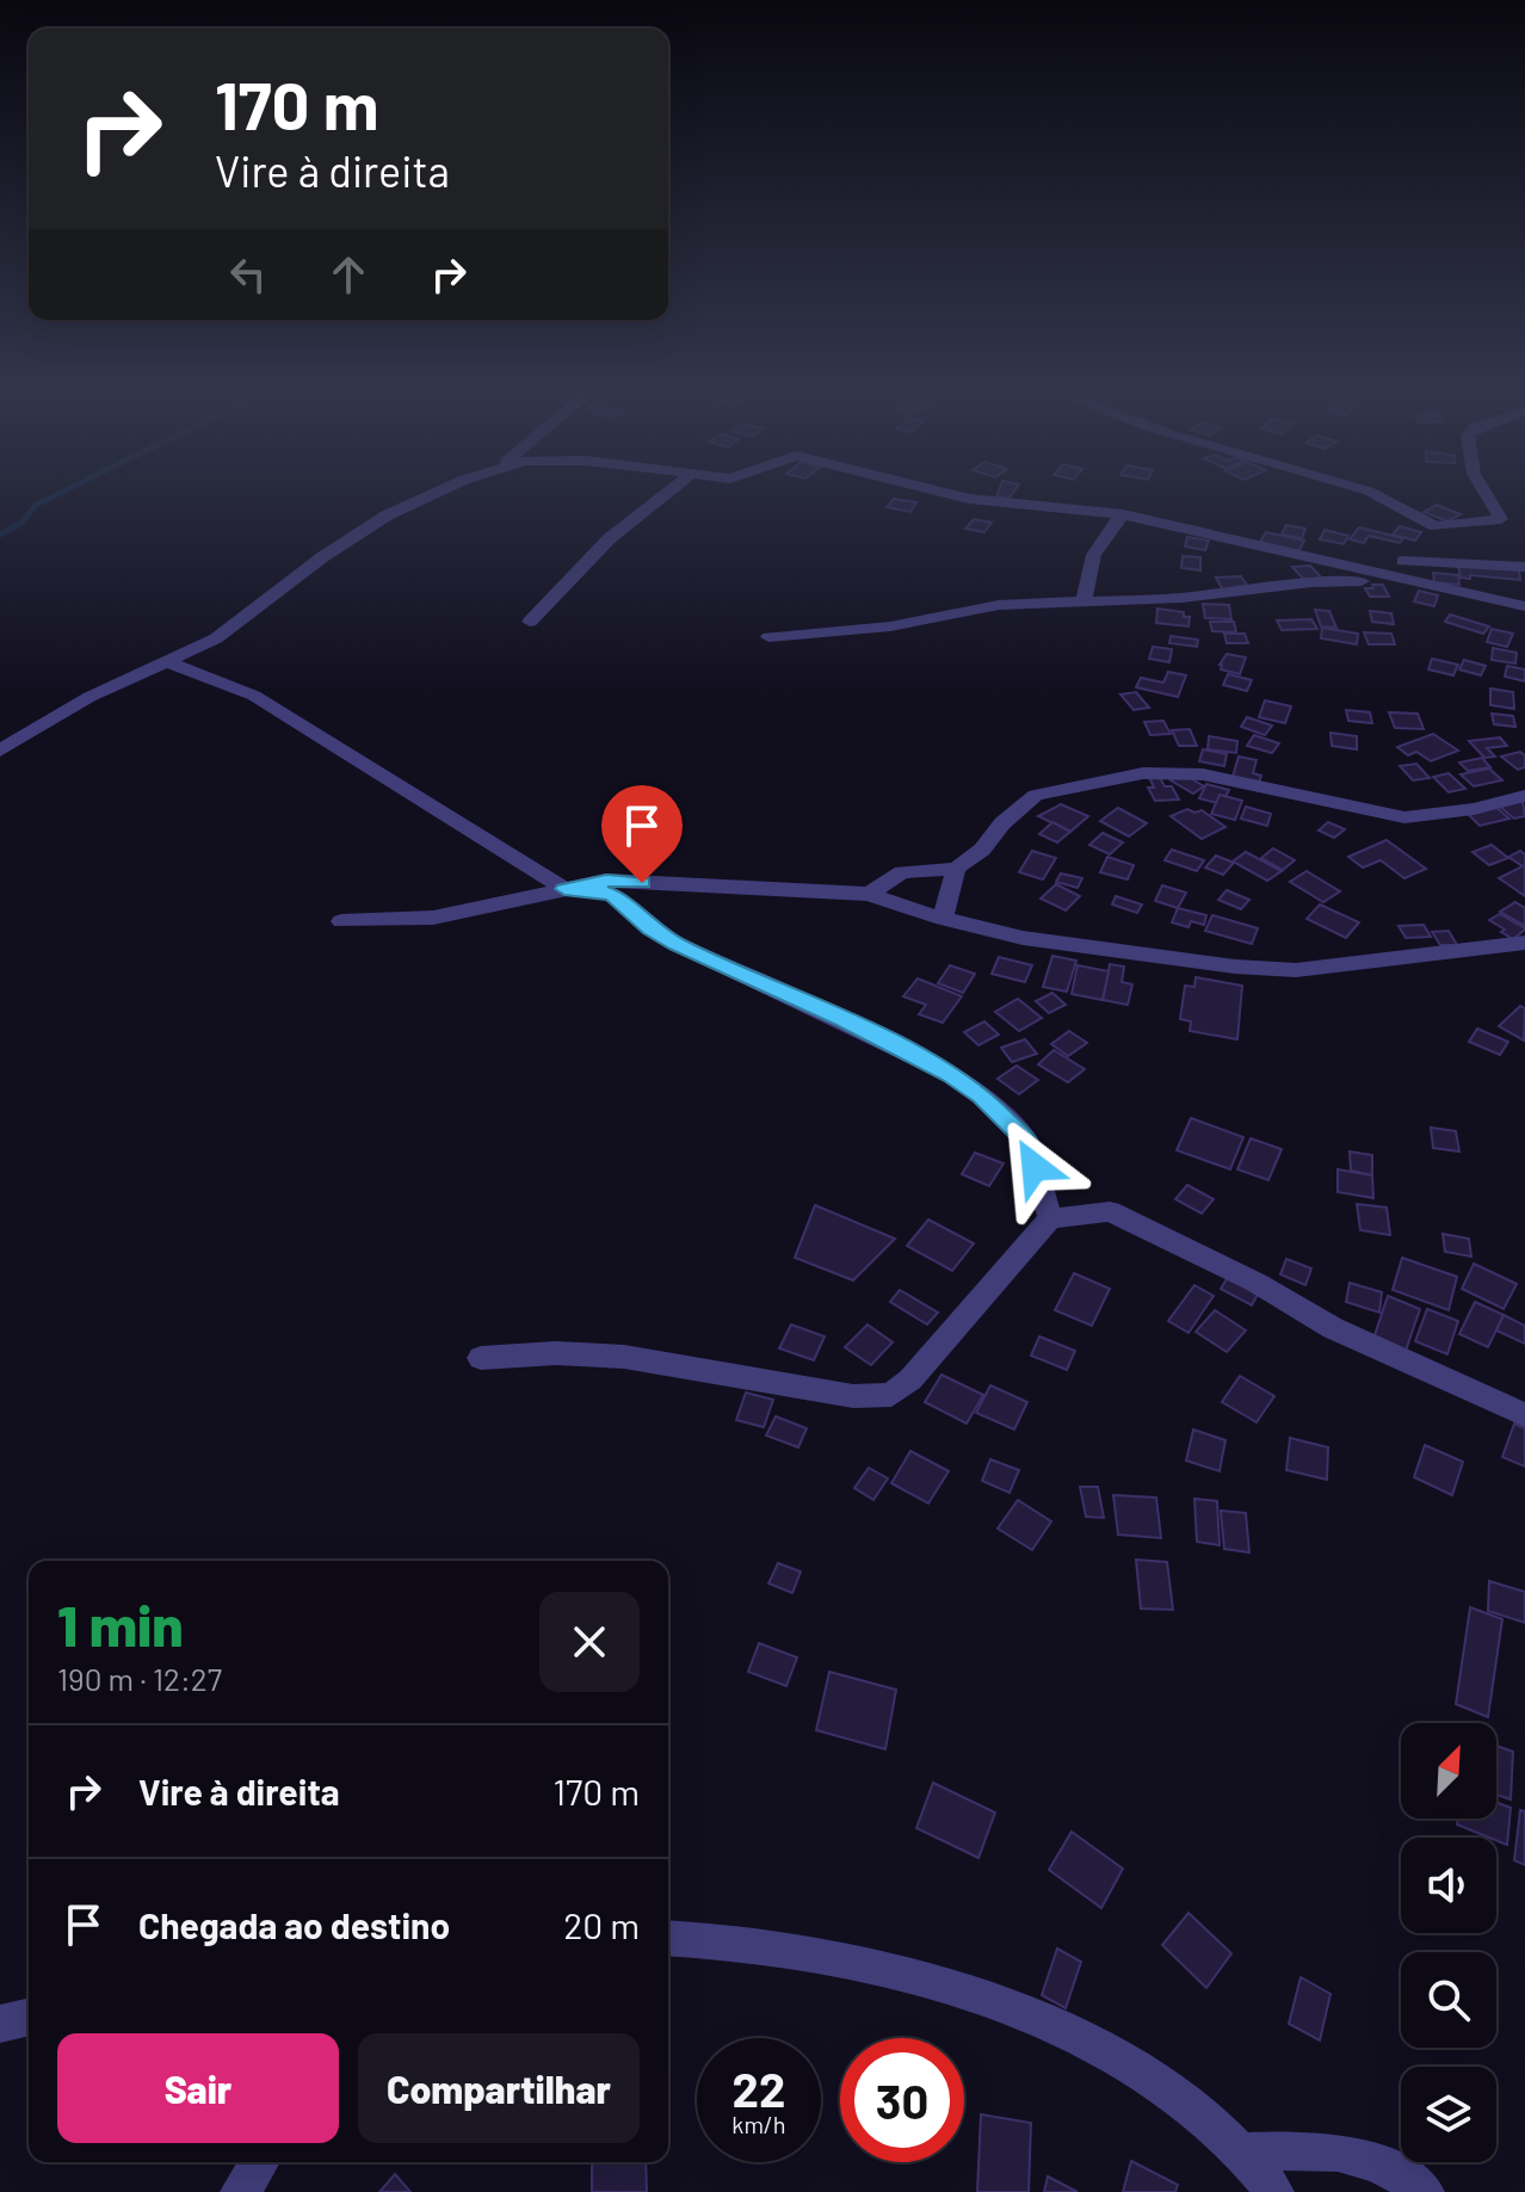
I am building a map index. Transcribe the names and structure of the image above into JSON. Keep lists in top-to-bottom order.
{
  "north": "top right",
  "page": {
    "turn": ["170 m", "Vire à direita"],
    "heading": ["1 min", "190 m · 12:27"],
    "list": [
      {
        "name": "Vire à direita",
        "value": "170 m"
      },
      {
        "name": "Chegada ao destino",
        "value": "20 m"
      }
    ],
    "buttons": ["Sair", "Compartilhar"],
    "speed": "22 km/h",
    "limit": "30"
  }
}
